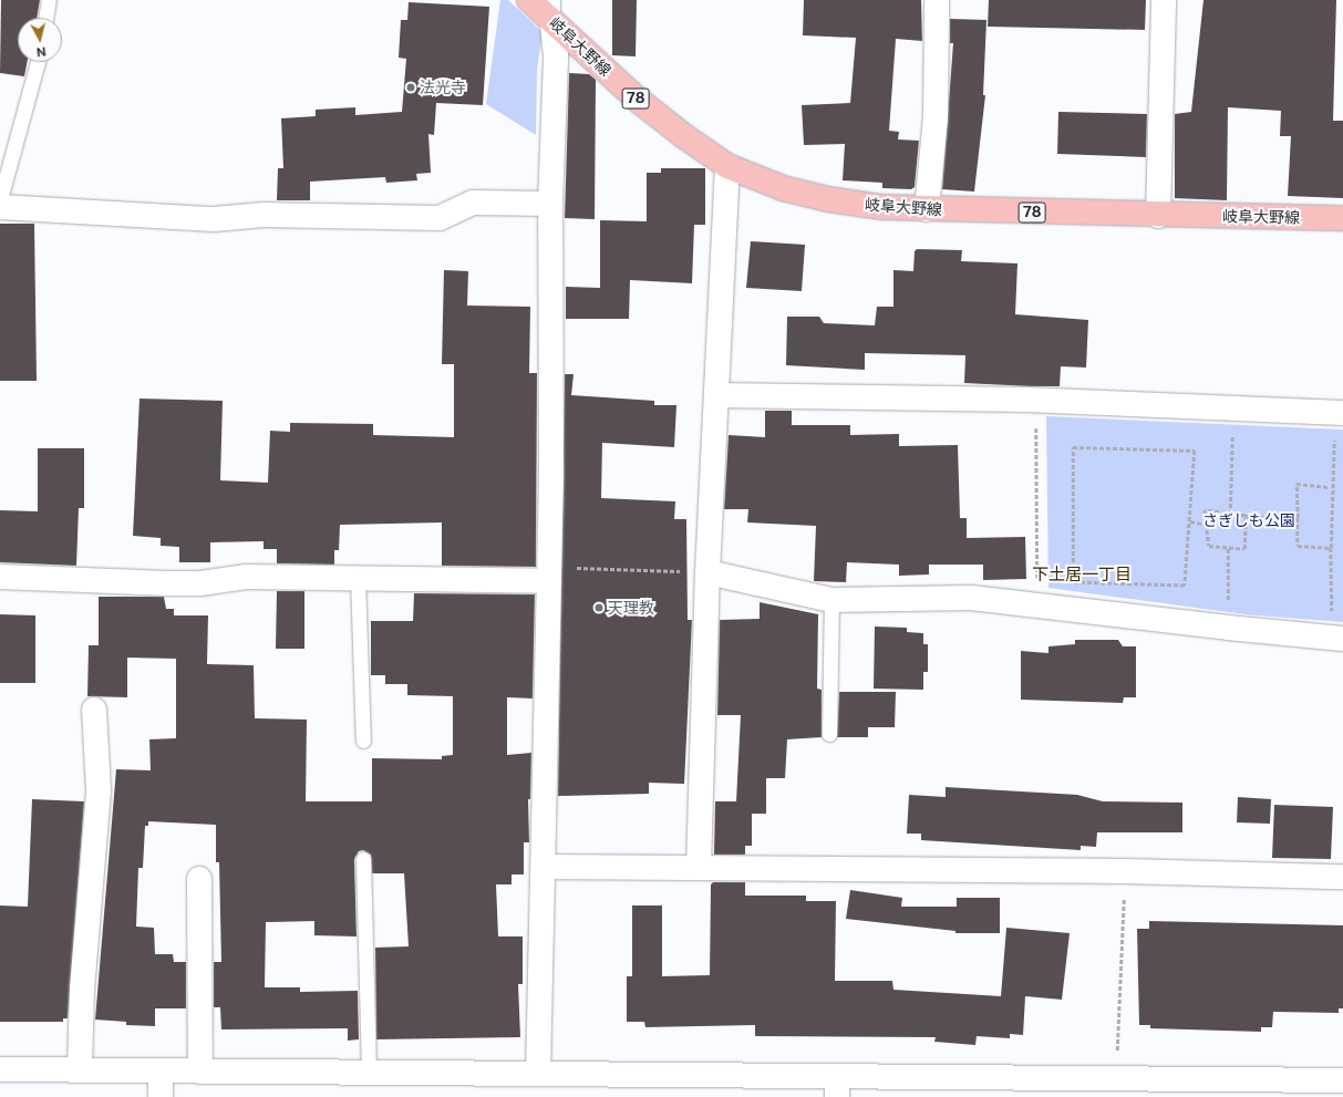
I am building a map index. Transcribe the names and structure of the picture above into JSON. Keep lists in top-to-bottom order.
{
  "streets": {
    "main road": ["岐阜大野線", "78"]
  },
  "districts": ["下土居一丁目"],
  "parks": ["さぎしも公園"],
  "places": ["法光寺", "天理教"],
  "north": "bottom"
}
